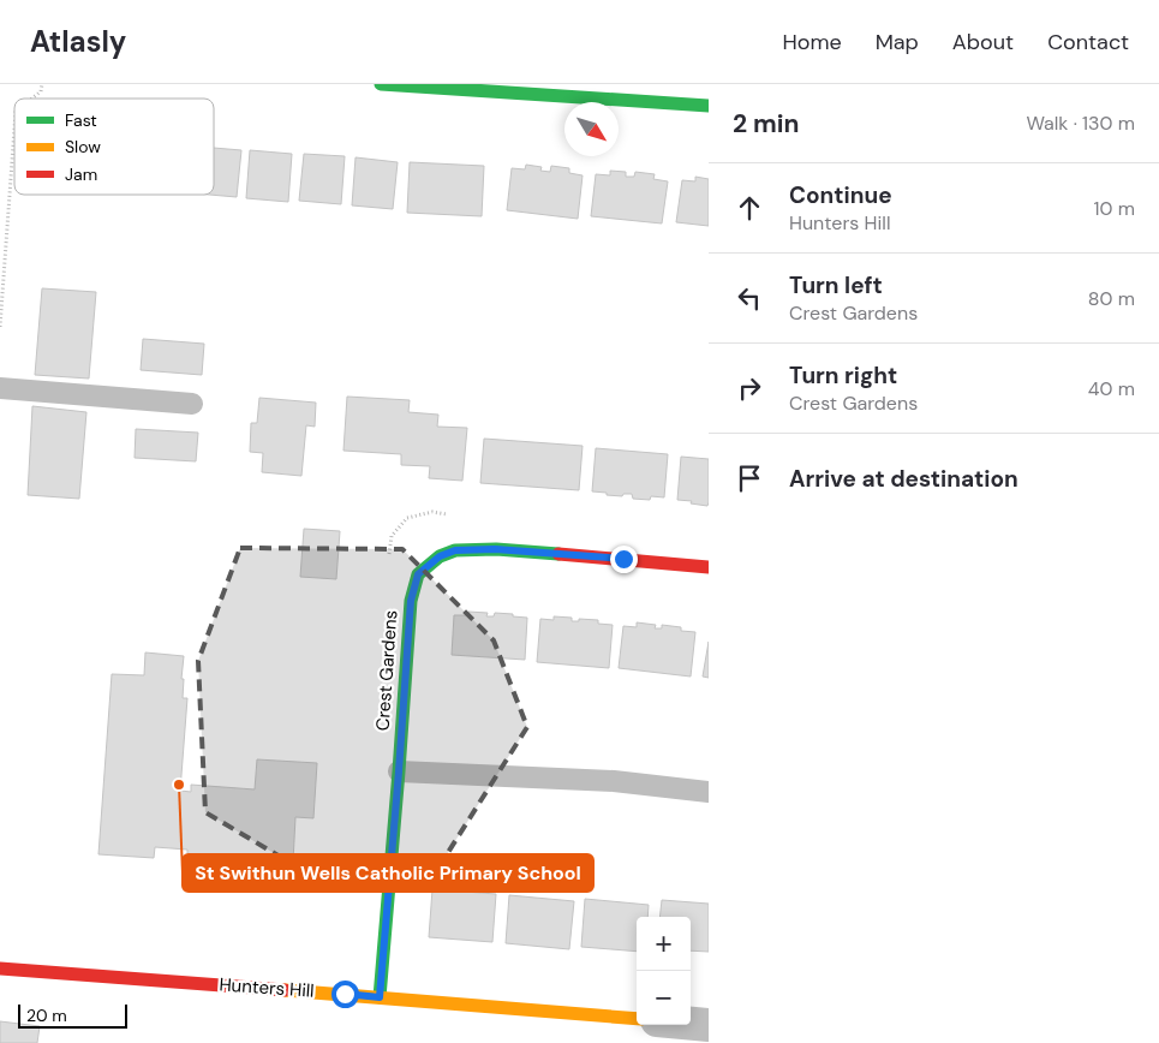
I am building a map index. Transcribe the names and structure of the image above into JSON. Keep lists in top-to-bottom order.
{
  "streets": {
    "street": ["Crest Gardens", "Hunters Hill"]
  },
  "crossings": [
    ["Crest Gardens", "Hunters Hill"]
  ],
  "places": ["St Swithun Wells Catholic Primary School"],
  "legend": ["Fast", "Slow", "Jam"],
  "scale_bar": "20 m",
  "north": "bottom right",
  "page": {
    "header": "Atlasly",
    "nav": [
      "Home",
      "Map",
      "About",
      "Contact"
    ],
    "heading": ["2 min", "Walk · 130 m"],
    "list": [
      ["Continue", "Hunters Hill", "10 m"],
      ["Turn left", "Crest Gardens", "80 m"],
      ["Turn right", "Crest Gardens", "40 m"],
      "Arrive at destination"
    ],
    "map_buttons": ["+", "−"],
    "scale": "20 m"
  }
}
